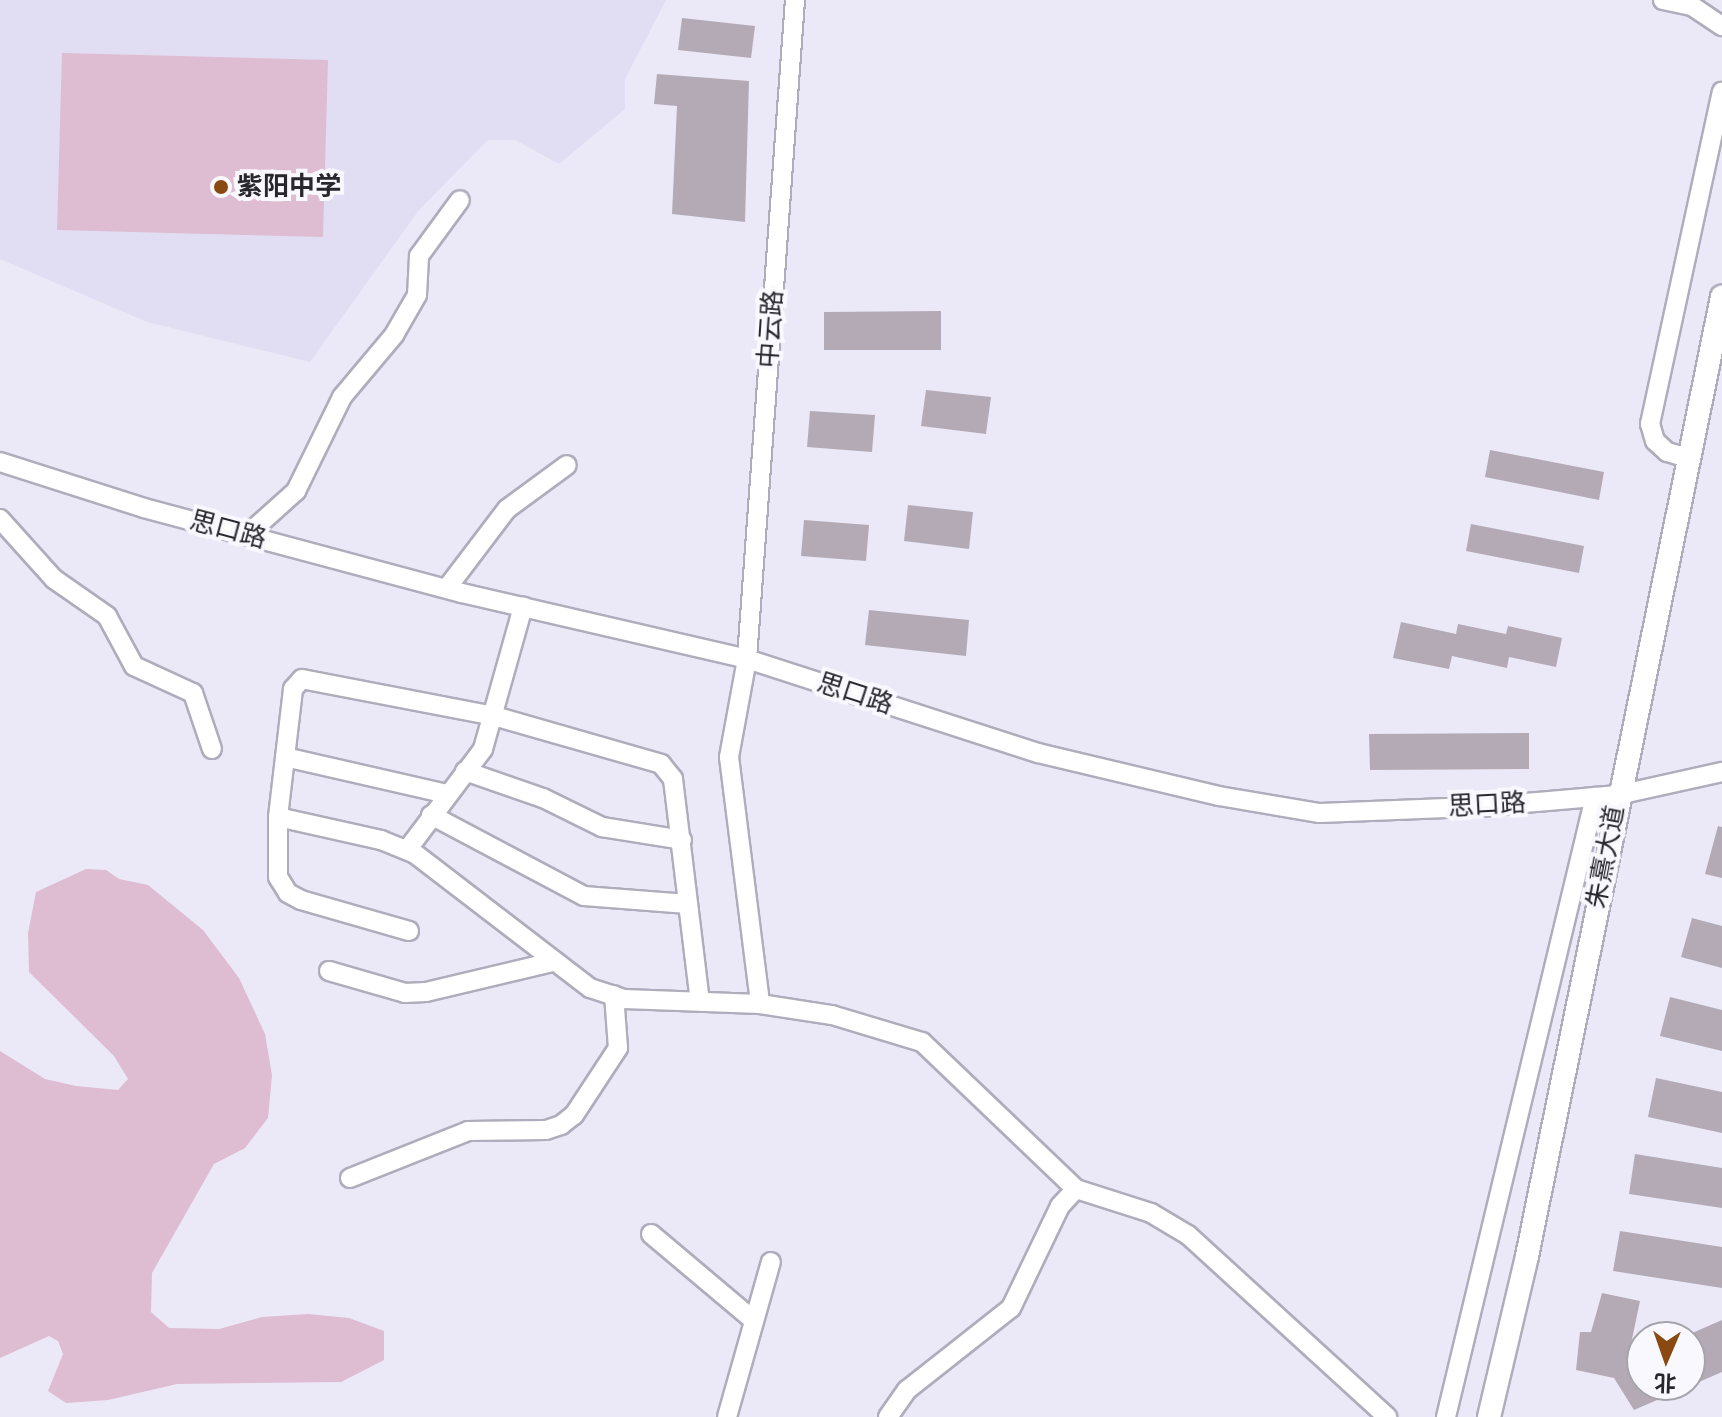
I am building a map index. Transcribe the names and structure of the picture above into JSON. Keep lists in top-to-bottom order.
{
  "streets": {
    "main road": ["朱熹大道"],
    "street": ["中云路", "思口路"]
  },
  "crossings": [
    ["中云路", "思口路"],
    ["思口路", "朱熹大道"]
  ],
  "places": ["紫阳中学"],
  "north": "bottom"
}
